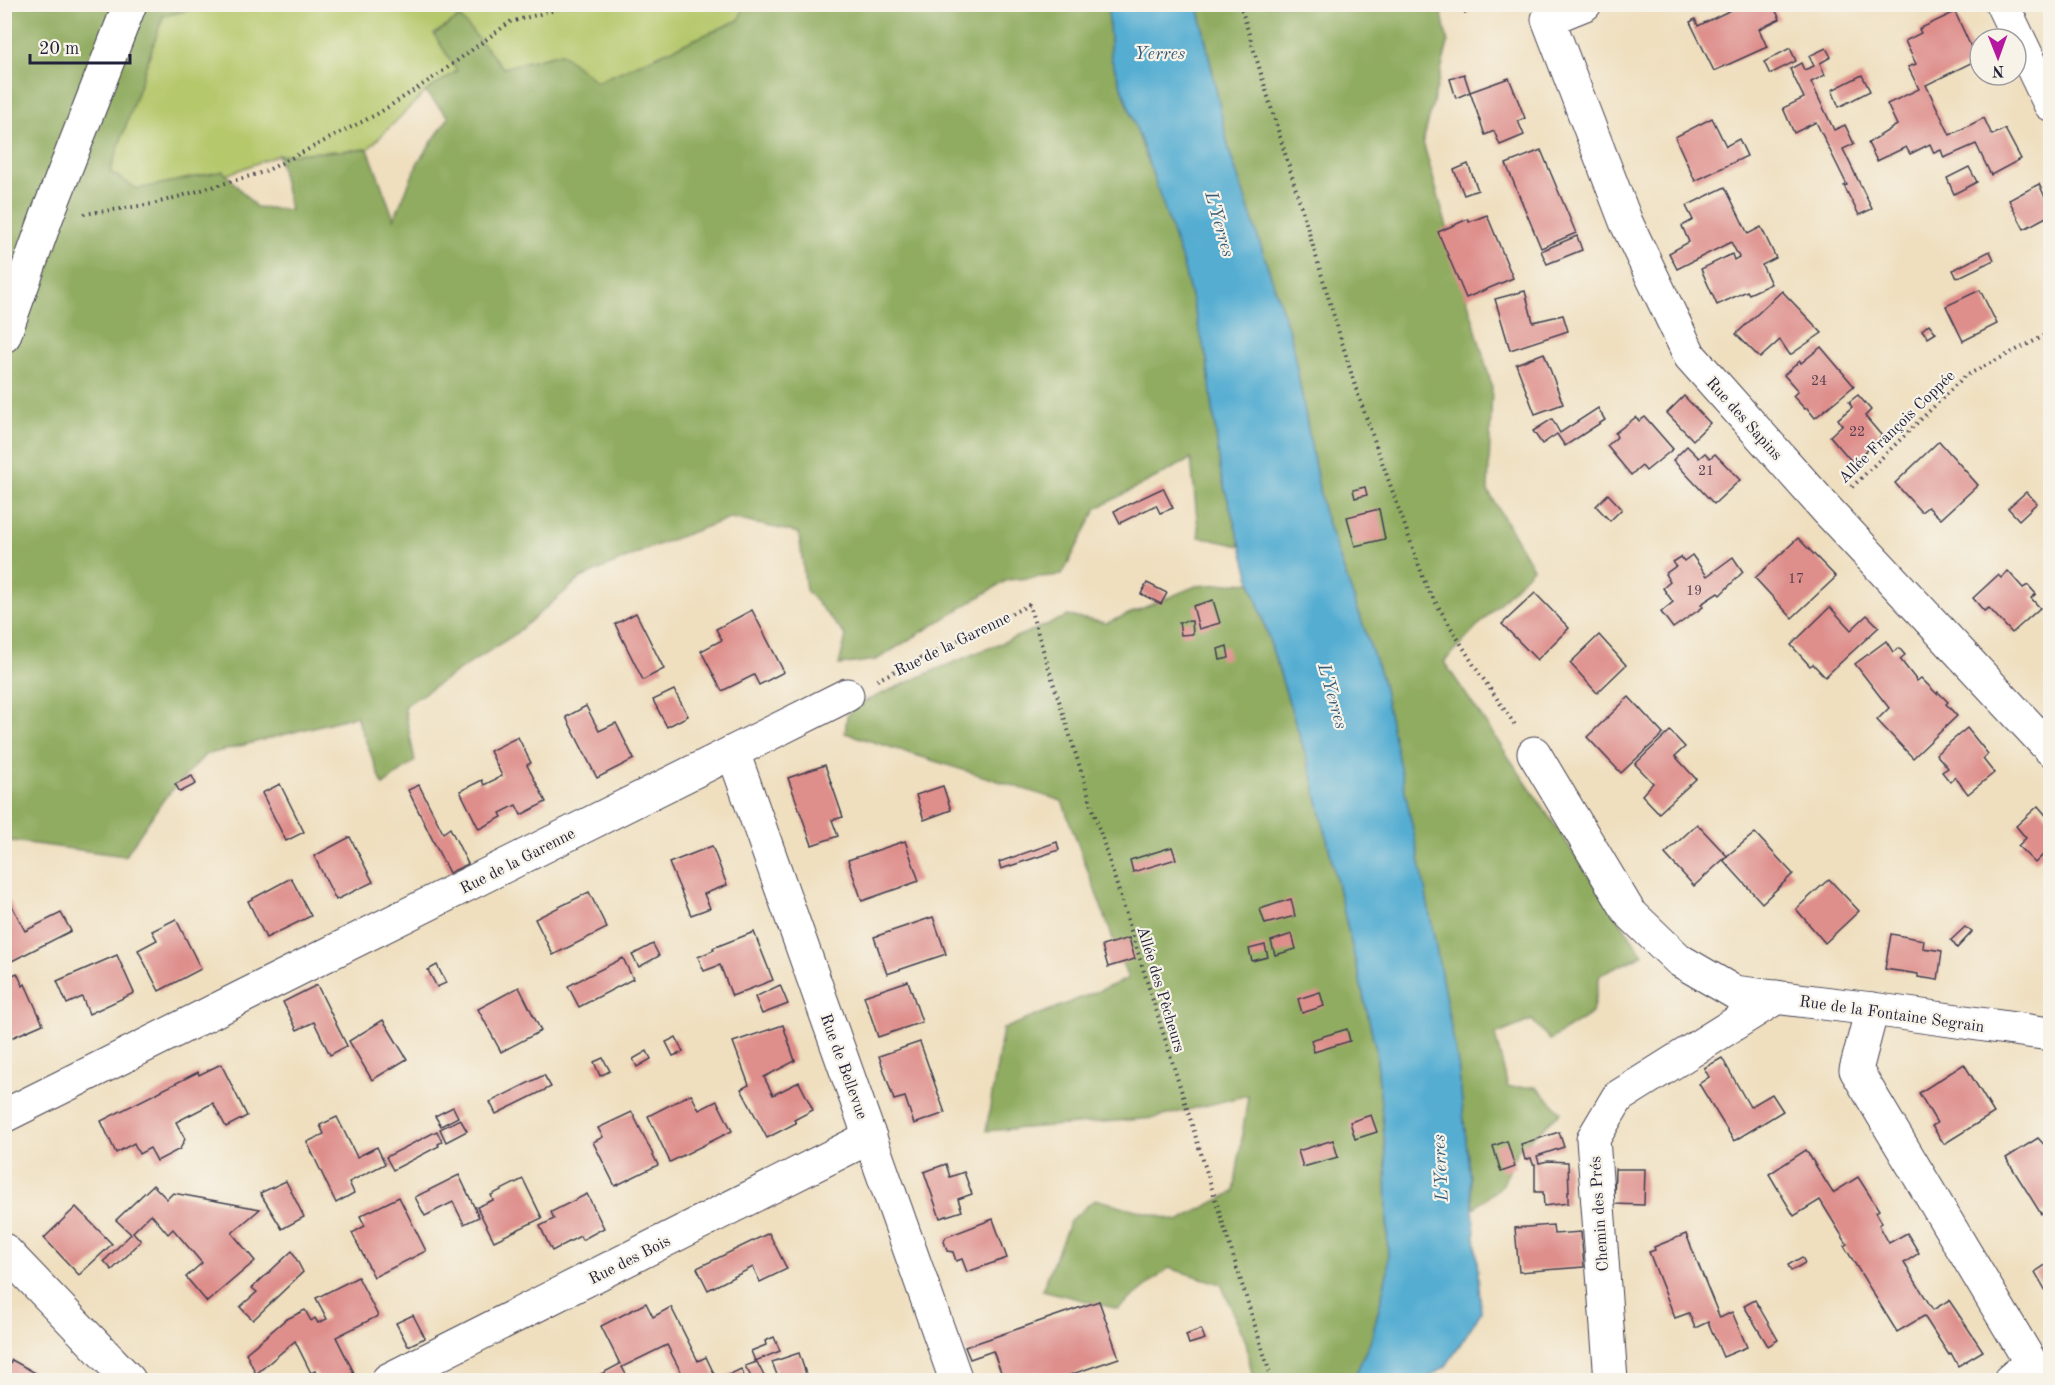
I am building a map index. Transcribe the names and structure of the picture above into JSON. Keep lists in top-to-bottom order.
{
  "streets": {
    "street": [
      "Rue des Sapins",
      "Rue de la Garenne",
      "Rue de la Fontaine Segrain",
      "Rue de Bellevue",
      "Chemin des Prés",
      "Rue des Bois"
    ],
    "path": ["Allée François Coppée", "Allée des Pêcheurs"]
  },
  "crossings": [
    ["Rue des Sapins", "Allée François Coppée"],
    ["Rue de la Garenne", "Allée des Pêcheurs"],
    ["Rue de la Garenne", "Rue de Bellevue"],
    ["Rue de la Fontaine Segrain", "Chemin des Prés"],
    ["Rue de Bellevue", "Rue des Bois"]
  ],
  "water": ["Yerres", "L'Yerres"],
  "house_numbers": [
    "24",
    "22",
    "21",
    "17",
    "19"
  ],
  "scale_bar": "20 m",
  "north": "bottom"
}
